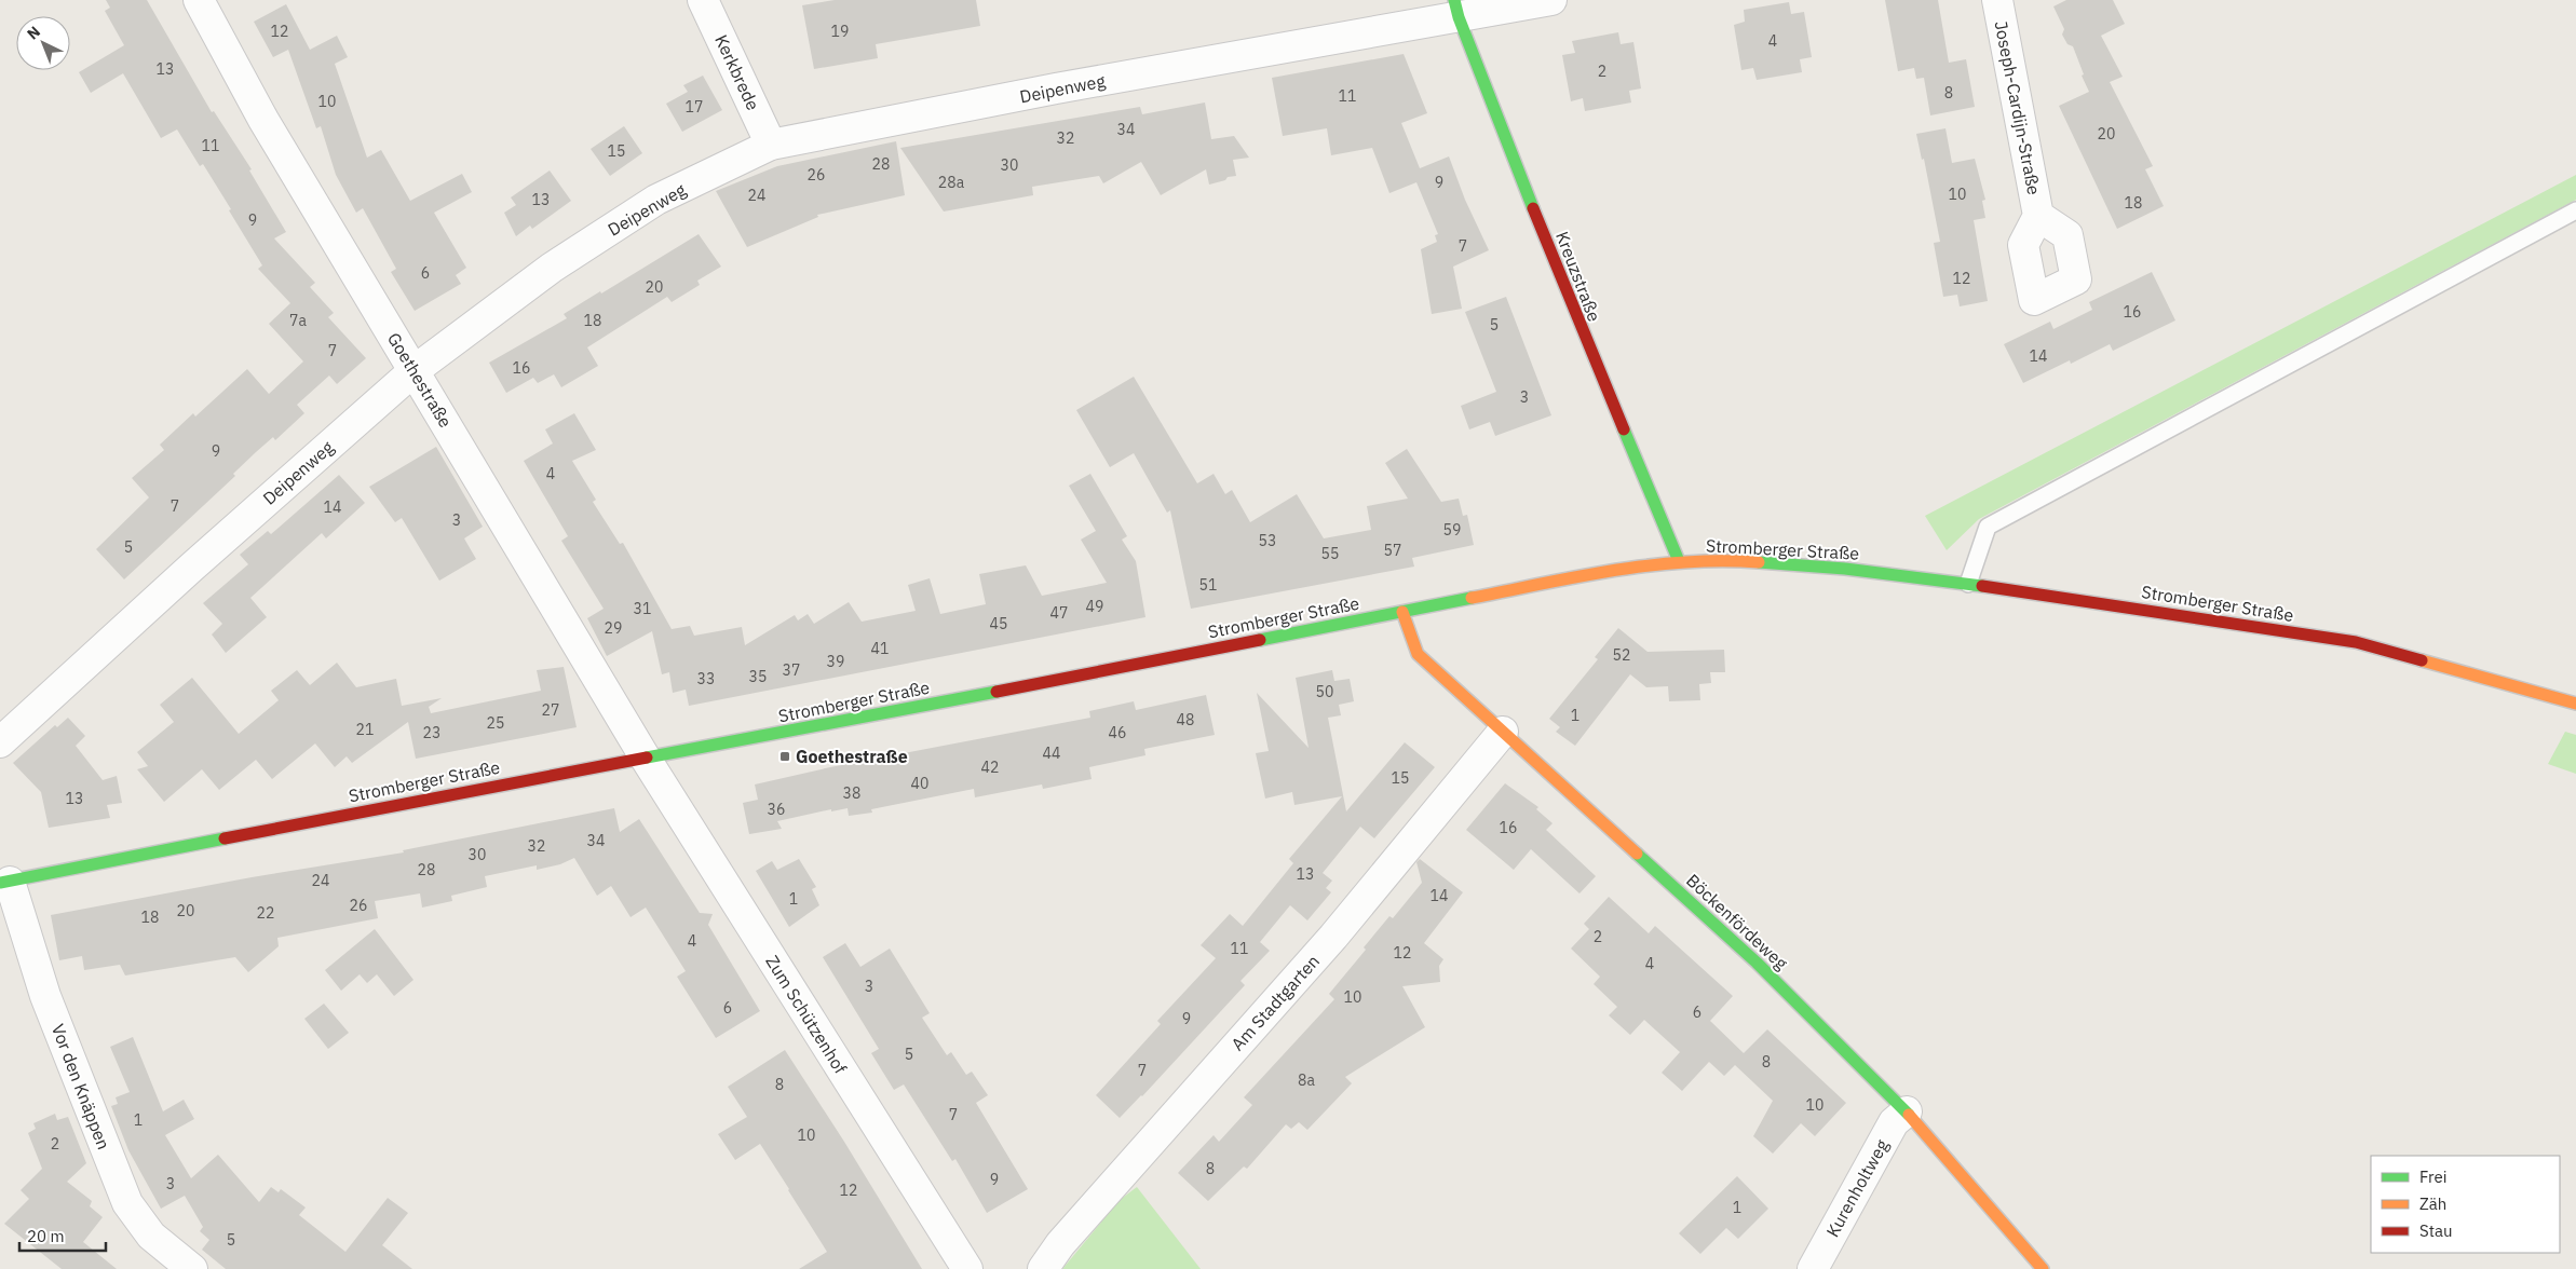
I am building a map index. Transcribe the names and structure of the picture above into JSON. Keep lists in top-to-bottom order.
{
  "streets": {
    "main road": ["Kreuzstraße", "Stromberger Straße", "Böckenfördeweg"],
    "street": [
      "Kerkbrede",
      "Deipenweg",
      "Joseph-Cardijn-Straße",
      "Goethestraße",
      "Am Stadtgarten",
      "Zum Schützenhof",
      "Vor den Knäppen",
      "Kurenholtweg"
    ]
  },
  "crossings": [
    ["Kerkbrede", "Deipenweg"],
    ["Deipenweg", "Kreuzstraße"],
    ["Deipenweg", "Goethestraße"],
    ["Kreuzstraße", "Stromberger Straße"],
    ["Goethestraße", "Stromberger Straße"],
    ["Goethestraße", "Zum Schützenhof"],
    ["Stromberger Straße", "Böckenfördeweg"],
    ["Stromberger Straße", "Zum Schützenhof"],
    ["Stromberger Straße", "Vor den Knäppen"],
    ["Böckenfördeweg", "Am Stadtgarten"],
    ["Böckenfördeweg", "Kurenholtweg"]
  ],
  "places": {
    "transit": ["Goethestraße"]
  },
  "house_numbers": [
    "12",
    "19",
    "4",
    "13",
    "2",
    "8",
    "11",
    "10",
    "17",
    "34",
    "20",
    "32",
    "11",
    "15",
    "28",
    "30",
    "26",
    "28a",
    "9",
    "10",
    "24",
    "13",
    "18",
    "9",
    "7",
    "6",
    "12",
    "20",
    "16",
    "7a",
    "18",
    "5",
    "7",
    "14",
    "16",
    "3",
    "9",
    "4",
    "7",
    "14",
    "3",
    "59",
    "53",
    "5",
    "57",
    "55",
    "51",
    "49",
    "31",
    "47",
    "45",
    "29",
    "41",
    "52",
    "39",
    "37",
    "35",
    "33",
    "50",
    "27",
    "1",
    "48",
    "25",
    "21",
    "23",
    "46",
    "44",
    "42",
    "15",
    "40",
    "38",
    "13",
    "36",
    "16",
    "34",
    "32",
    "30",
    "28",
    "13",
    "24",
    "14",
    "1",
    "26",
    "20",
    "22",
    "18",
    "2",
    "4",
    "11",
    "12",
    "4",
    "3",
    "10",
    "6",
    "6",
    "9",
    "5",
    "8",
    "7",
    "8a",
    "8",
    "10",
    "7",
    "1",
    "10",
    "2",
    "8",
    "9",
    "3",
    "12",
    "1",
    "5"
  ],
  "legend": ["Frei", "Zäh", "Stau"],
  "scale_bar": "20 m",
  "north": "top left"
}
